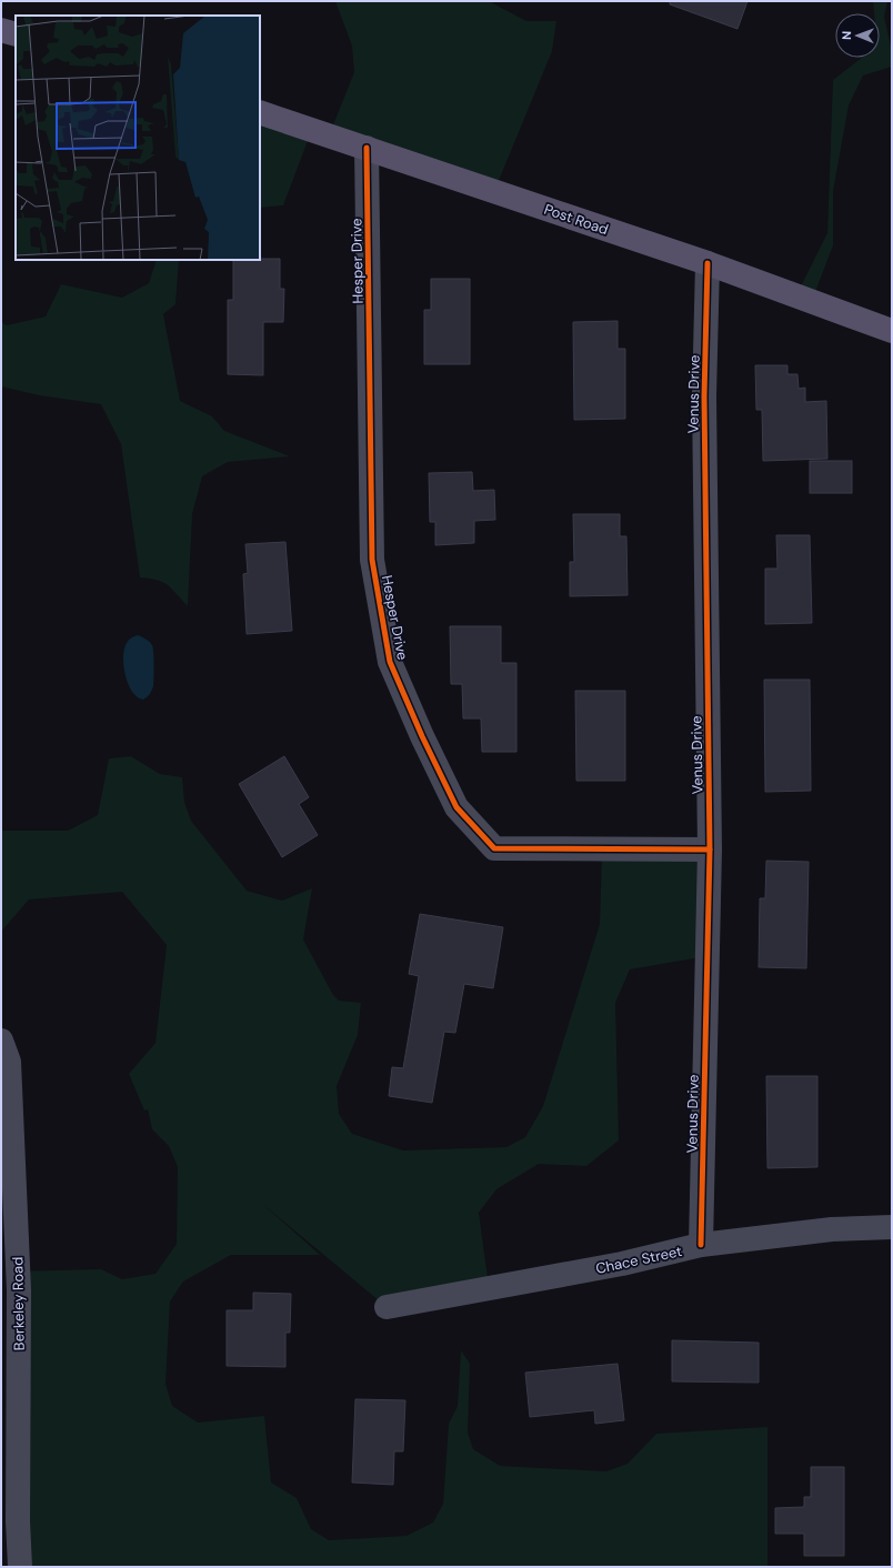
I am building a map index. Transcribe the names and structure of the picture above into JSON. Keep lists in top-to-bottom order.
{
  "streets": {
    "main road": ["Post Road"],
    "street": [
      "Hesper Drive",
      "Venus Drive",
      "Chace Street",
      "Berkeley Road"
    ]
  },
  "crossings": [
    ["Post Road", "Hesper Drive"],
    ["Post Road", "Venus Drive"],
    ["Hesper Drive", "Venus Drive"],
    ["Venus Drive", "Chace Street"]
  ],
  "north": "left"
}
